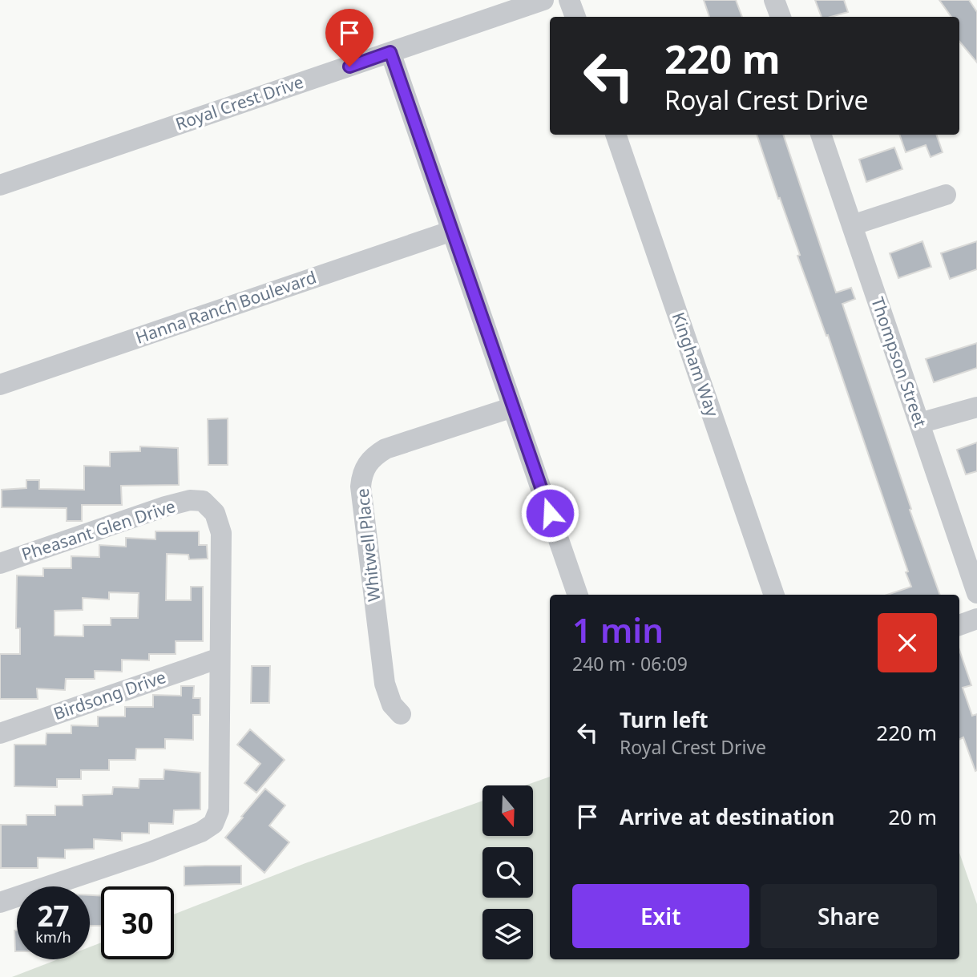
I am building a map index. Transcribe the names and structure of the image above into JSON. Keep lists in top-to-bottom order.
{
  "streets": {
    "street": [
      "Royal Crest Drive",
      "Hanna Ranch Boulevard",
      "Thompson Street",
      "Kingham Way",
      "Pheasant Glen Drive",
      "Whitwell Place",
      "Birdsong Drive"
    ]
  },
  "crossings": [
    ["Pheasant Glen Drive", "Birdsong Drive"]
  ],
  "north": "bottom",
  "page": {
    "turn": ["220 m", "Royal Crest Drive"],
    "heading": ["1 min", "240 m · 06:09"],
    "list": [
      {
        "name": "Turn left",
        "note": "Royal Crest Drive",
        "value": "220 m"
      },
      {
        "name": "Arrive at destination",
        "value": "20 m"
      }
    ],
    "buttons": ["Exit", "Share"],
    "speed": "27 km/h",
    "limit": "30"
  }
}
